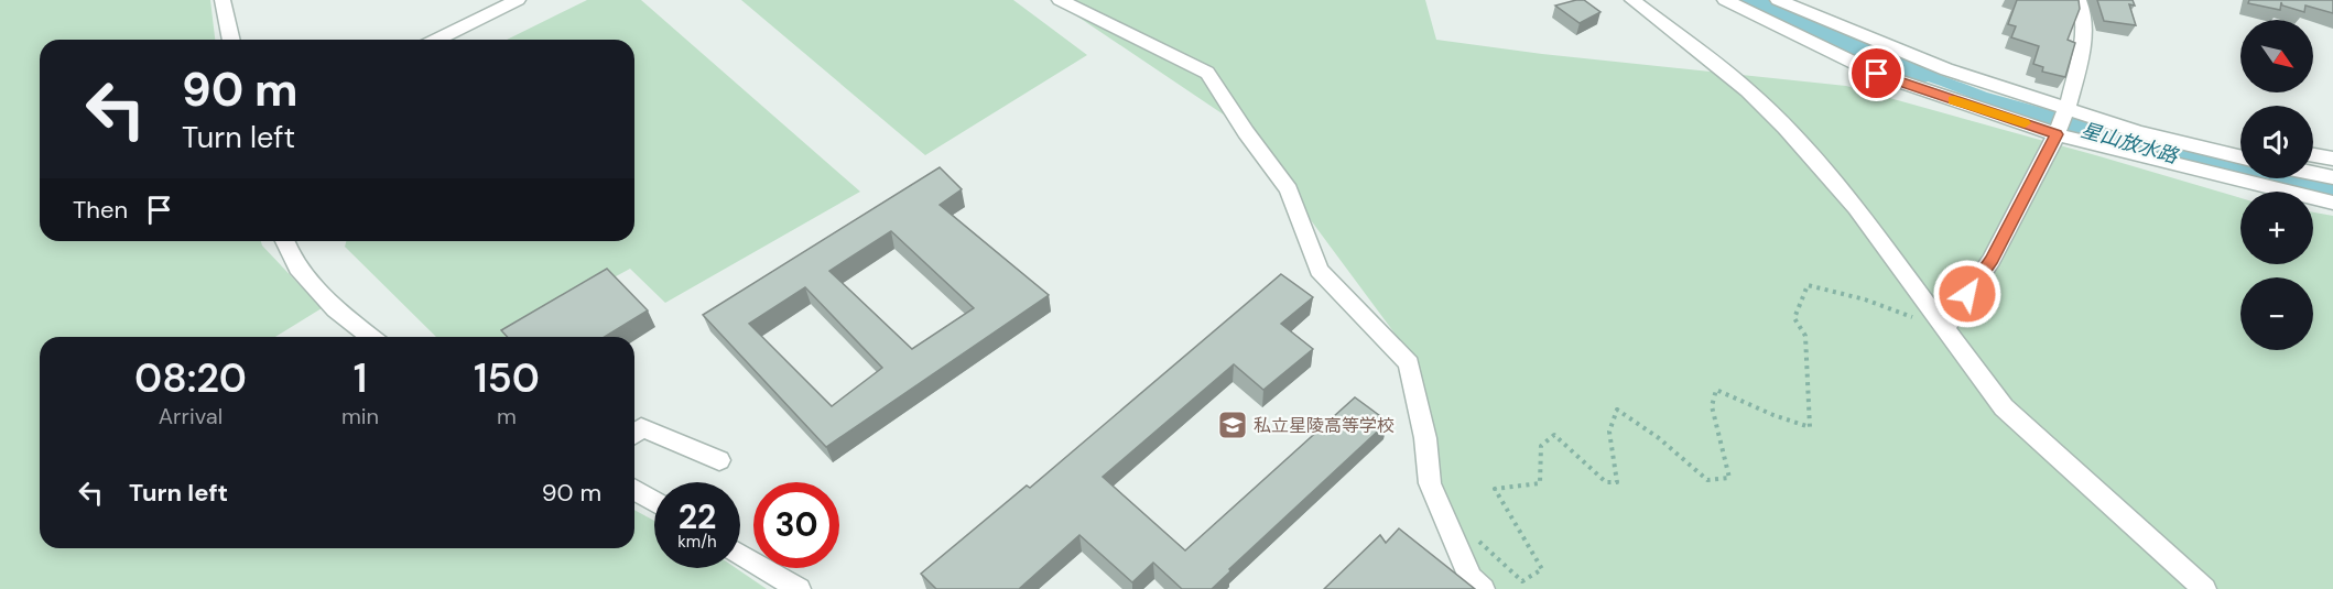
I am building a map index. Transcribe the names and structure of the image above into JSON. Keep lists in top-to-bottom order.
{
  "water": ["星山放水路"],
  "places": {
    "school or university": ["私立星陵高等学校"]
  },
  "north": "bottom right",
  "page": {
    "map_buttons": ["+", "−"],
    "turn": ["90 m", "Turn left"],
    "then": "Then",
    "eta": [
      "08:20",
      "Arrival",
      "1",
      "min",
      "150",
      "m"
    ],
    "list": [
      {
        "name": "Turn left",
        "value": "90 m"
      }
    ],
    "speed": "22 km/h",
    "limit": "30"
  }
}
